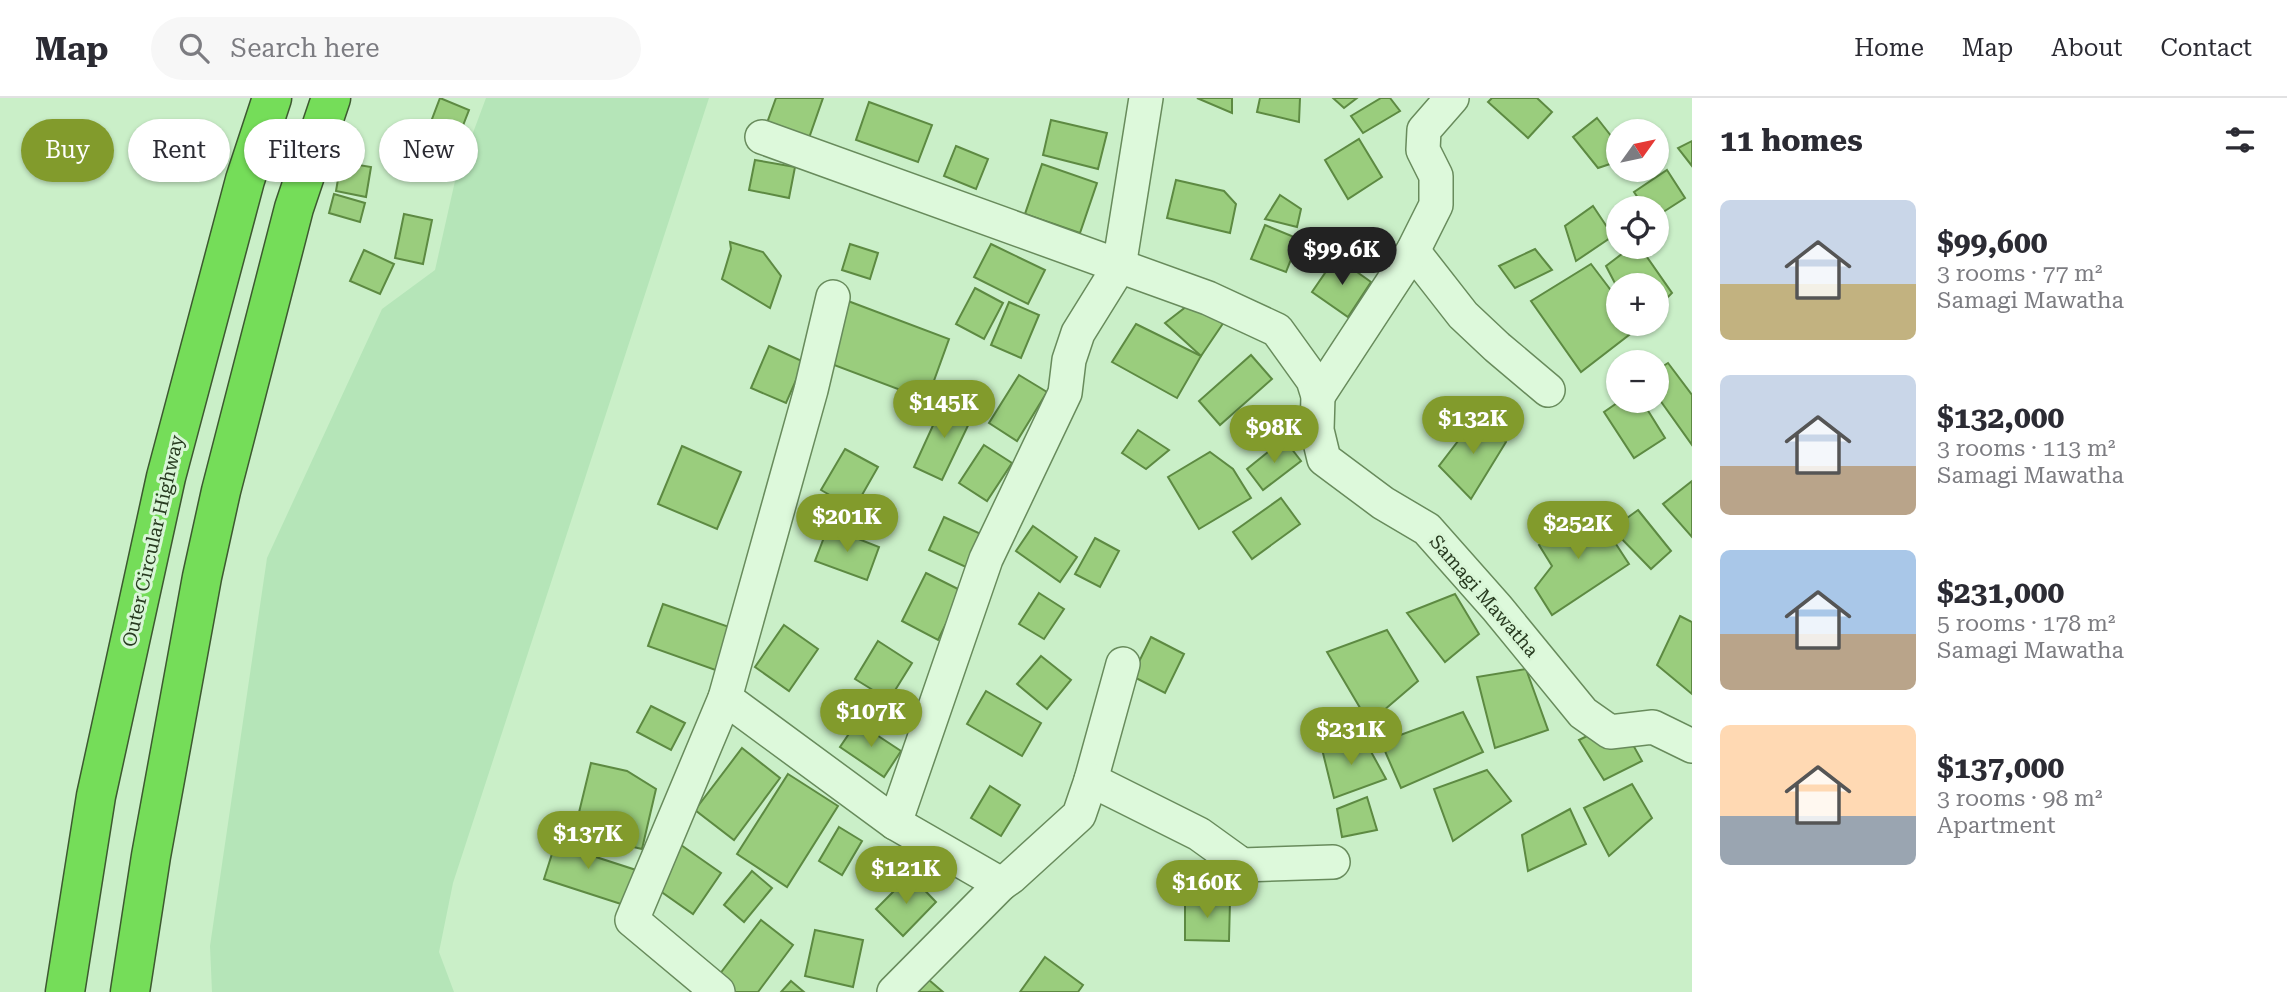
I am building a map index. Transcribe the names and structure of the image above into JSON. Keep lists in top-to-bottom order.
{
  "streets": {
    "highway": ["Outer Circular Highway"],
    "street": ["Samagi Mawatha"]
  },
  "north": "top right",
  "page": {
    "header": "Map",
    "search": "Search here",
    "nav": [
      "Home",
      "Map",
      "About",
      "Contact"
    ],
    "heading": "11 homes",
    "map_buttons": ["+", "−"],
    "chip": [
      "Buy",
      "Rent",
      "Filters",
      "New"
    ],
    "list": [
      {
        "name": "$99,600",
        "note": "3 rooms · 77 m² · Samagi Mawatha"
      },
      {
        "name": "$132,000",
        "note": "3 rooms · 113 m² · Samagi Mawatha"
      },
      {
        "name": "$231,000",
        "note": "5 rooms · 178 m² · Samagi Mawatha"
      },
      {
        "name": "$137,000",
        "note": "3 rooms · 98 m² · Apartment"
      }
    ],
    "price": [
      "$99.6K",
      "$145K",
      "$132K",
      "$98K",
      "$201K",
      "$252K",
      "$107K",
      "$231K",
      "$137K",
      "$121K",
      "$160K"
    ]
  }
}
